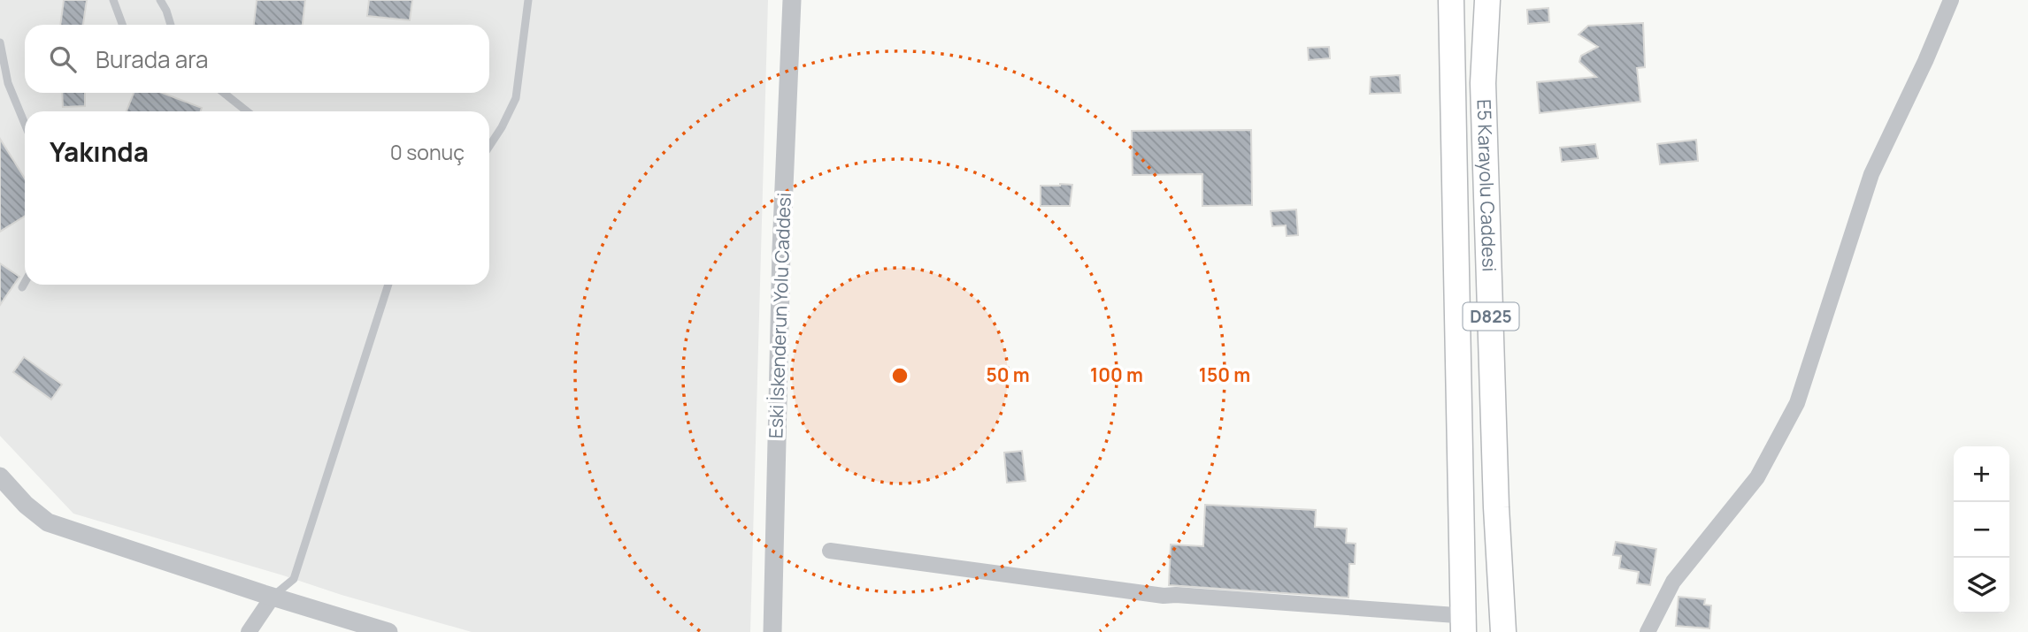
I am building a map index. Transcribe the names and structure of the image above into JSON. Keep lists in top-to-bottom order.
{
  "streets": {
    "highway": ["E5 Karayolu Caddesi", "D825"],
    "street": ["Eski İskenderun Yolu Caddesi"]
  },
  "page": {
    "search": "Burada ara",
    "heading": ["Yakında", "0 sonuç"],
    "map_buttons": ["+", "−"]
  },
  "rings": ["50 m", "100 m", "150 m"]
}
